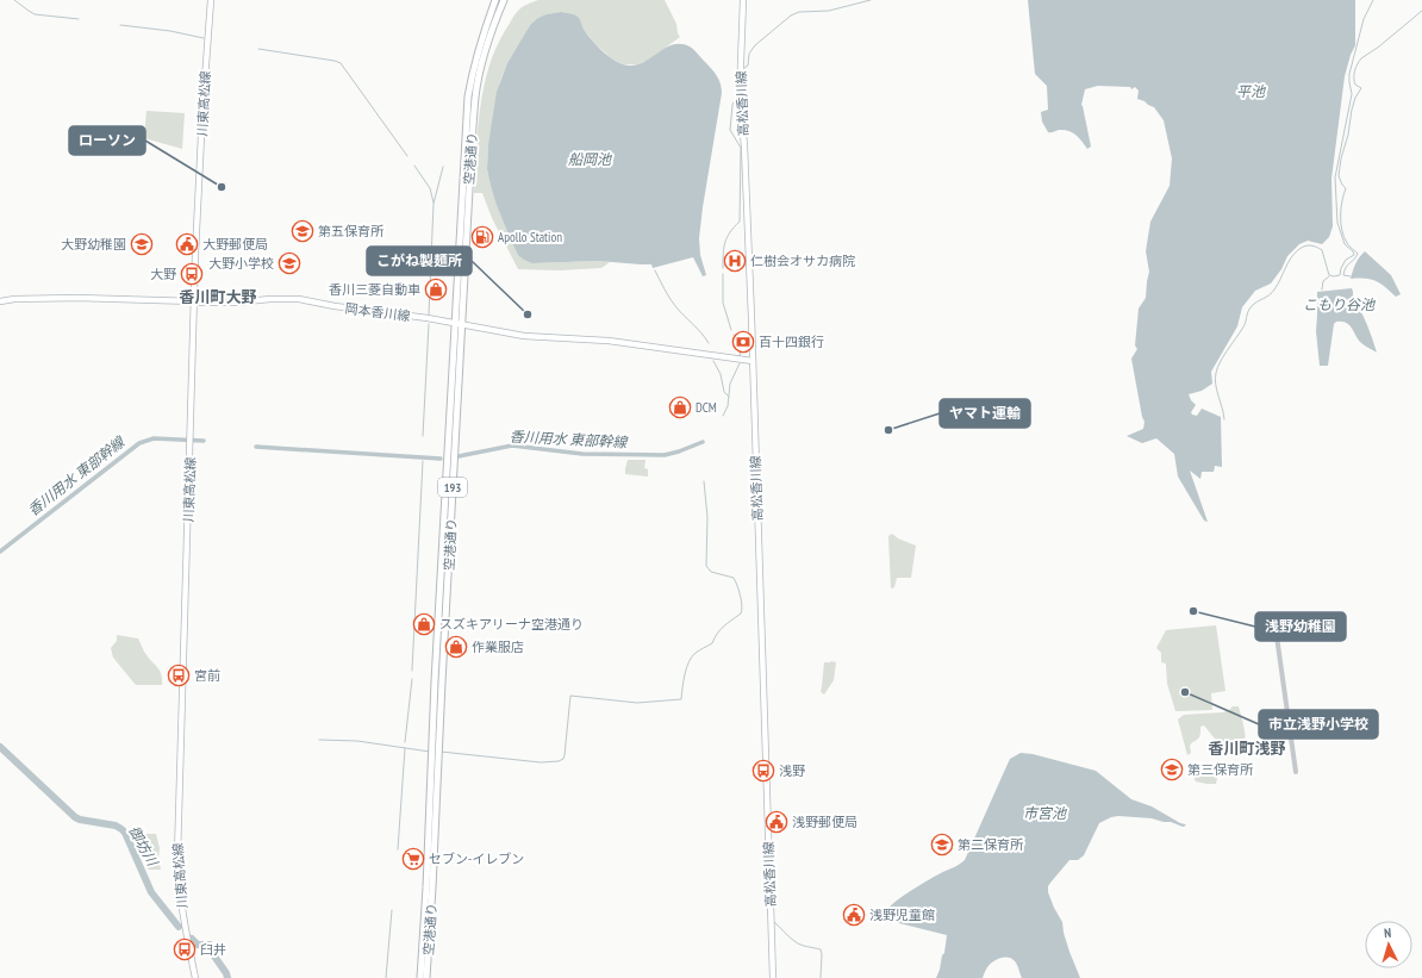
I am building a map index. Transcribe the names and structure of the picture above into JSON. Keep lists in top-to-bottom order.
{
  "streets": {
    "highway": ["空港通り", "193"],
    "main road": ["川東高松線", "高松香川線", "岡本香川線"]
  },
  "crossings": [
    ["川東高松線", "岡本香川線"],
    ["高松香川線", "岡本香川線"],
    ["空港通り", "岡本香川線"]
  ],
  "districts": ["香川町大野", "香川町浅野"],
  "water": [
    "平池",
    "船岡池",
    "こもり谷池",
    "香川用水 東部幹線",
    "市宮池",
    "御坊川"
  ],
  "places": {
    "other": [
      "ローソン",
      "こがね製麺所",
      "ヤマト運輸",
      "浅野幼稚園",
      "市立浅野小学校"
    ],
    "school or university": [
      "第五保育所",
      "大野幼稚園",
      "大野小学校",
      "第三保育所",
      "第二保育所"
    ],
    "fuel station": ["Apollo Station"],
    "public building": ["大野郵便局", "浅野郵便局", "浅野児童館"],
    "hospital": ["仁樹会オサカ病院"],
    "bus stop": [
      "大野",
      "宮前",
      "浅野",
      "臼井"
    ],
    "shop": [
      "香川三菱自動車",
      "DCM",
      "スズキアリーナ空港通り",
      "作業服店"
    ],
    "bank": ["百十四銀行"],
    "supermarket": ["セブン-イレブン"]
  },
  "north": "top"
}
